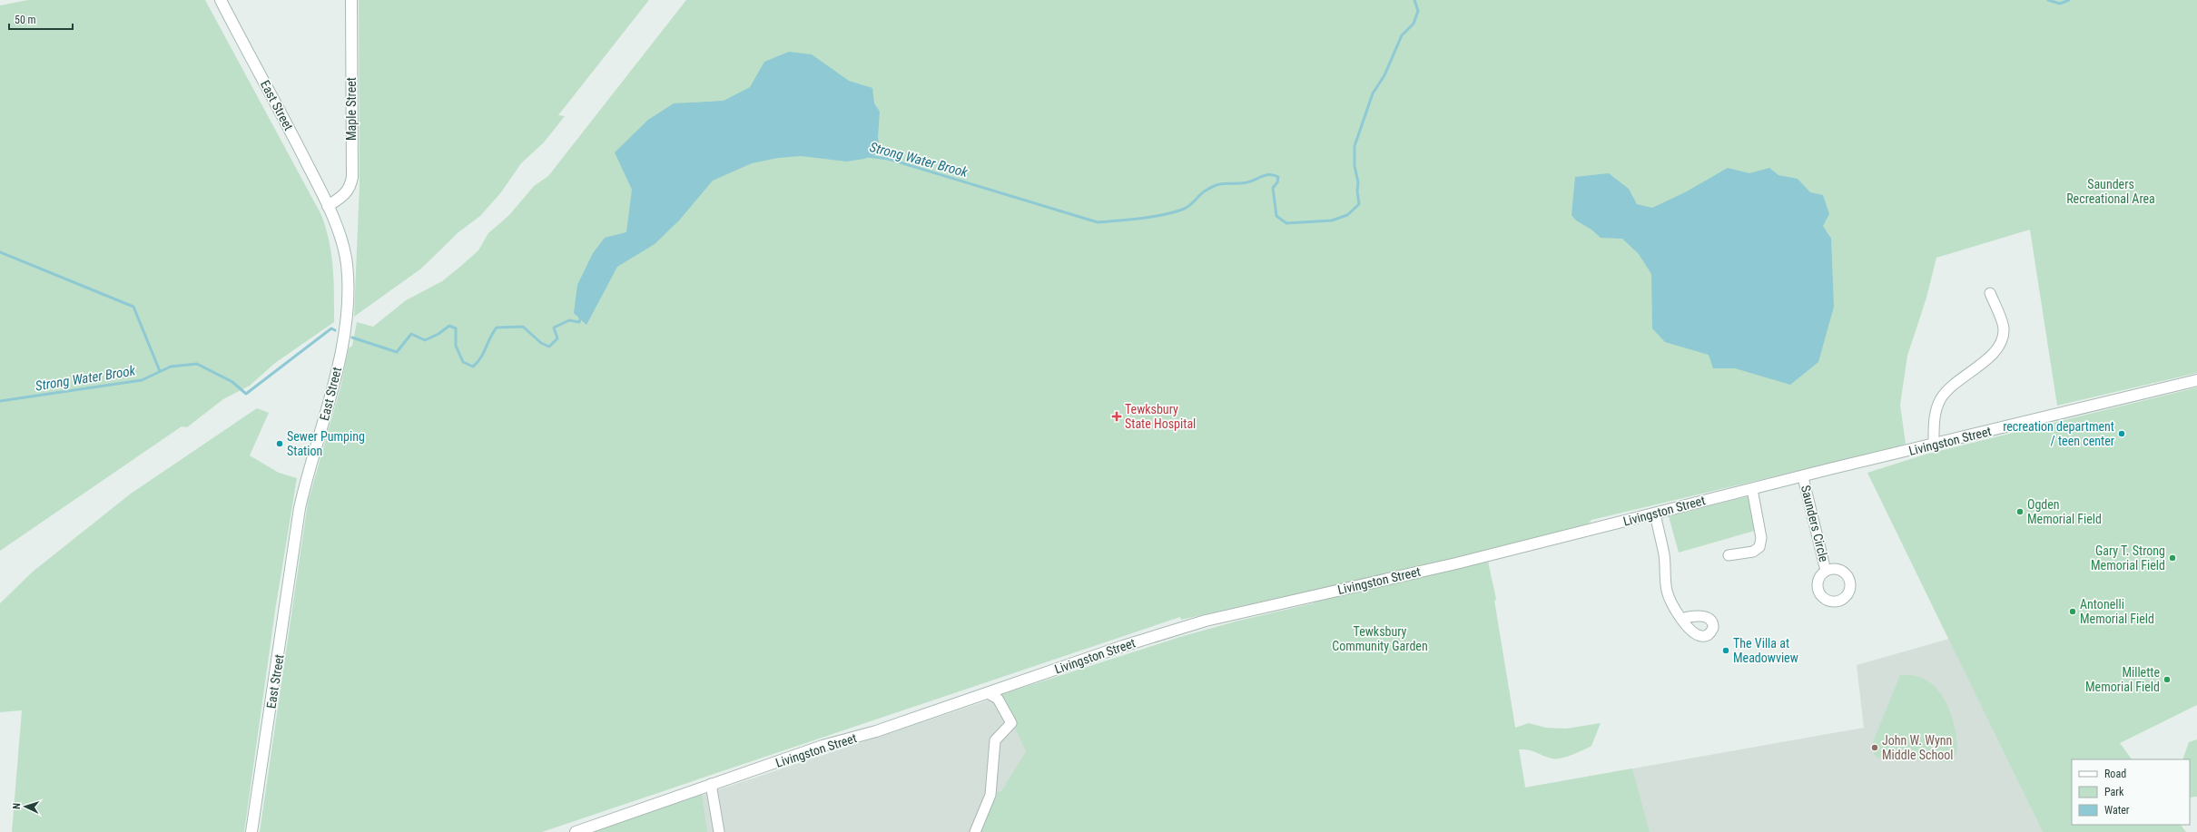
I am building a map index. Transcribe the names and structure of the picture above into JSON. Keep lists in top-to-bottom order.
{
  "streets": {
    "street": [
      "East Street",
      "Maple Street",
      "Livingston Street",
      "Saunders Circle"
    ]
  },
  "crossings": [
    ["East Street", "Maple Street"],
    ["Livingston Street", "Saunders Circle"]
  ],
  "water": ["Strong Water Brook"],
  "parks": ["Saunders Recreational Area", "Tewksbury Community Garden"],
  "places": {
    "health": ["Tewksbury State Hospital"],
    "other": [
      "recreation department / teen center",
      "Sewer Pumping Station",
      "Ogden Memorial Field",
      "Gary T. Strong Memorial Field",
      "Antonelli Memorial Field",
      "The Villa at Meadowview",
      "Millette Memorial Field",
      "John W. Wynn Middle School"
    ]
  },
  "legend": ["Road", "Park", "Water"],
  "scale_bar": "50 m",
  "north": "left"
}
